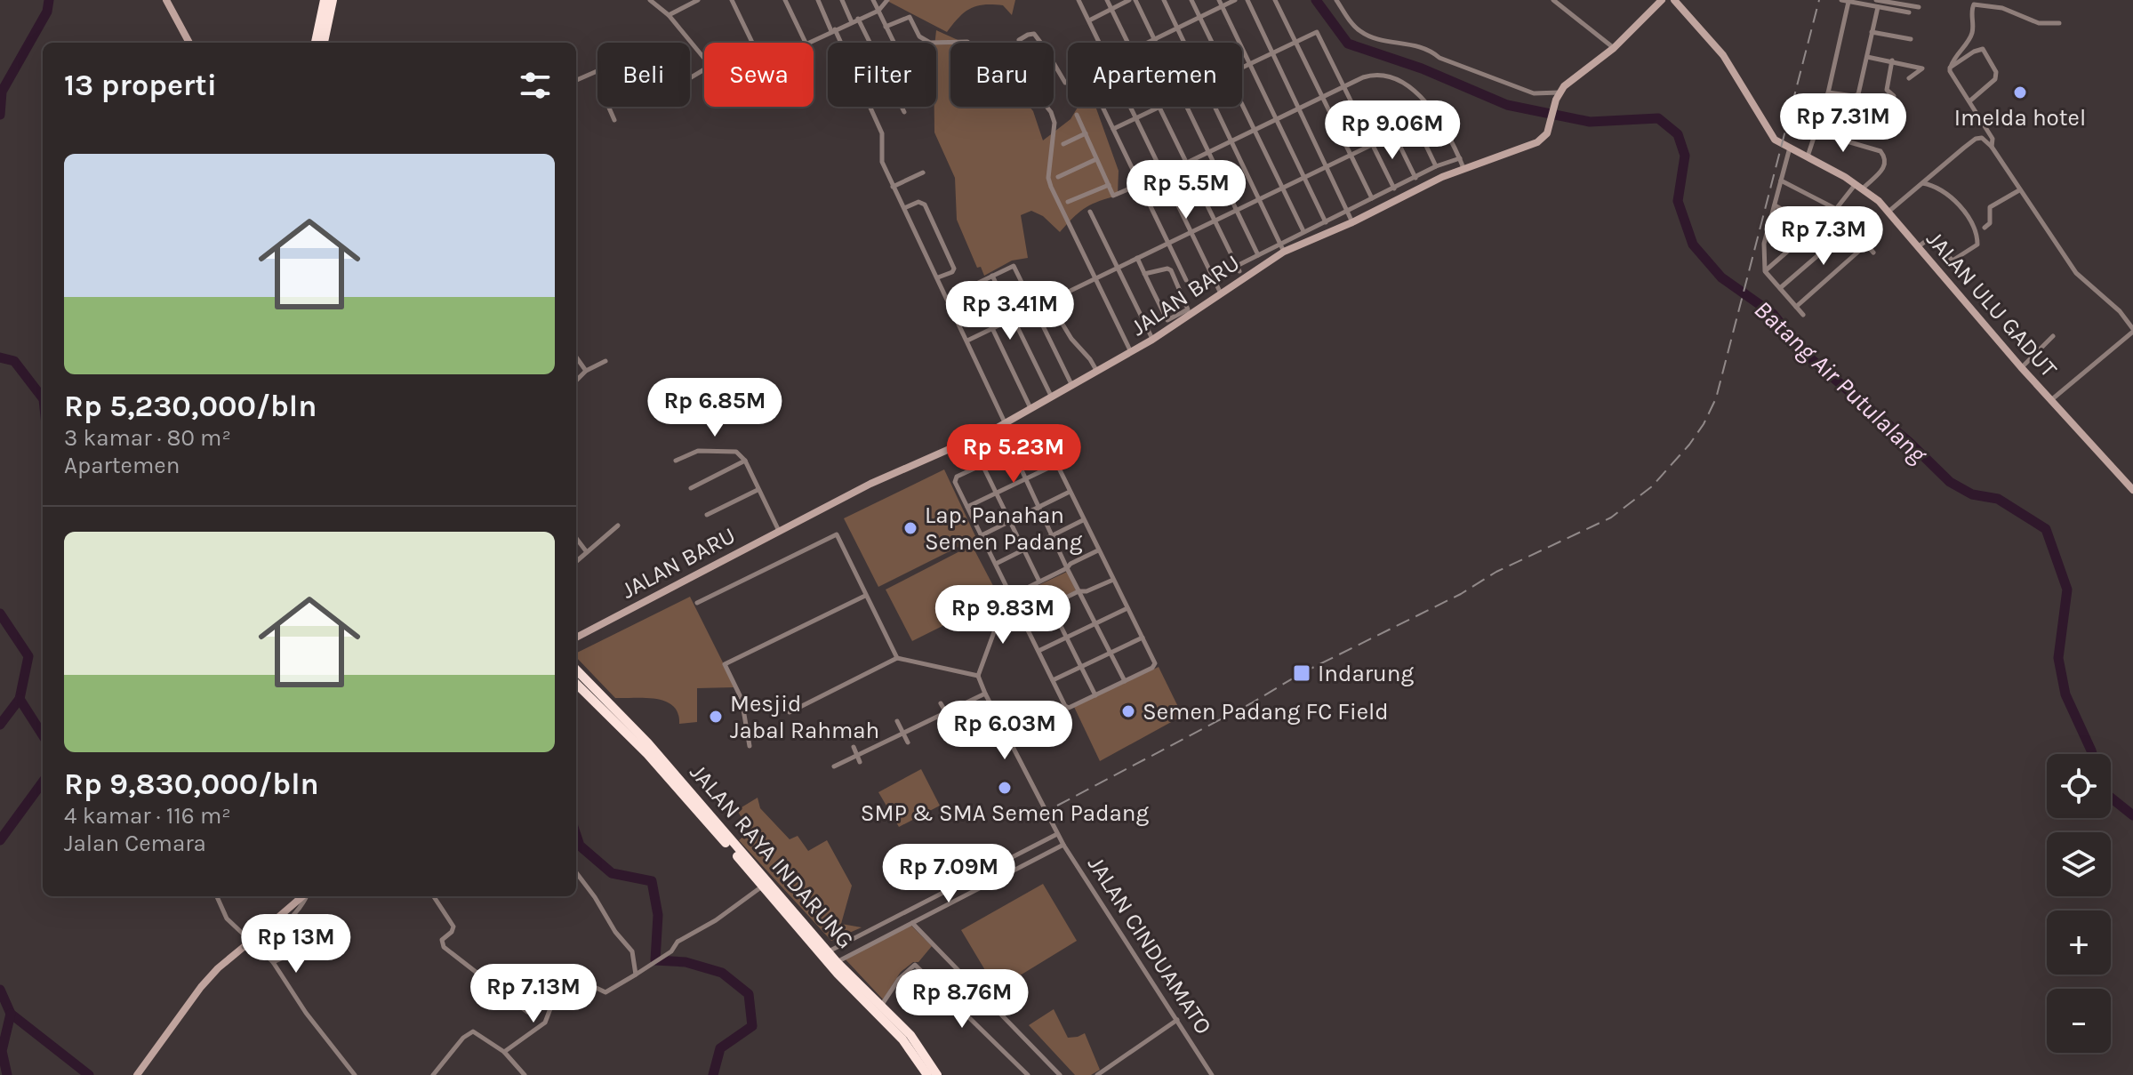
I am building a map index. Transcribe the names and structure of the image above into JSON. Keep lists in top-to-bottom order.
{
  "streets": {
    "highway": ["JALAN RAYA INDARUNG"],
    "street": ["JALAN BARU", "JALAN ULU GADUT", "JALAN CINDUAMATO"]
  },
  "water": ["Batang Air Putulalang"],
  "places": {
    "other": [
      "Imelda hotel",
      "Lap. Panahan Semen Padang",
      "Semen Padang FC Field",
      "Mesjid Jabal Rahmah",
      "SMP & SMA Semen Padang"
    ],
    "transit": ["Indarung"]
  },
  "page": {
    "chip": [
      "Beli",
      "Sewa",
      "Filter",
      "Baru",
      "Apartemen"
    ],
    "heading": "13 properti",
    "price": [
      "Rp 7.31M",
      "Rp 9.06M",
      "Rp 5.5M",
      "Rp 7.3M",
      "Rp 3.41M",
      "Rp 6.85M",
      "Rp 5.23M",
      "Rp 9.83M",
      "Rp 6.03M",
      "Rp 7.09M",
      "Rp 13M",
      "Rp 7.13M",
      "Rp 8.76M"
    ],
    "list": [
      {
        "name": "Rp 5,230,000/bln",
        "note": "3 kamar · 80 m² · Apartemen"
      },
      {
        "name": "Rp 9,830,000/bln",
        "note": "4 kamar · 116 m² · Jalan Cemara"
      }
    ],
    "map_buttons": ["+", "−"]
  }
}
